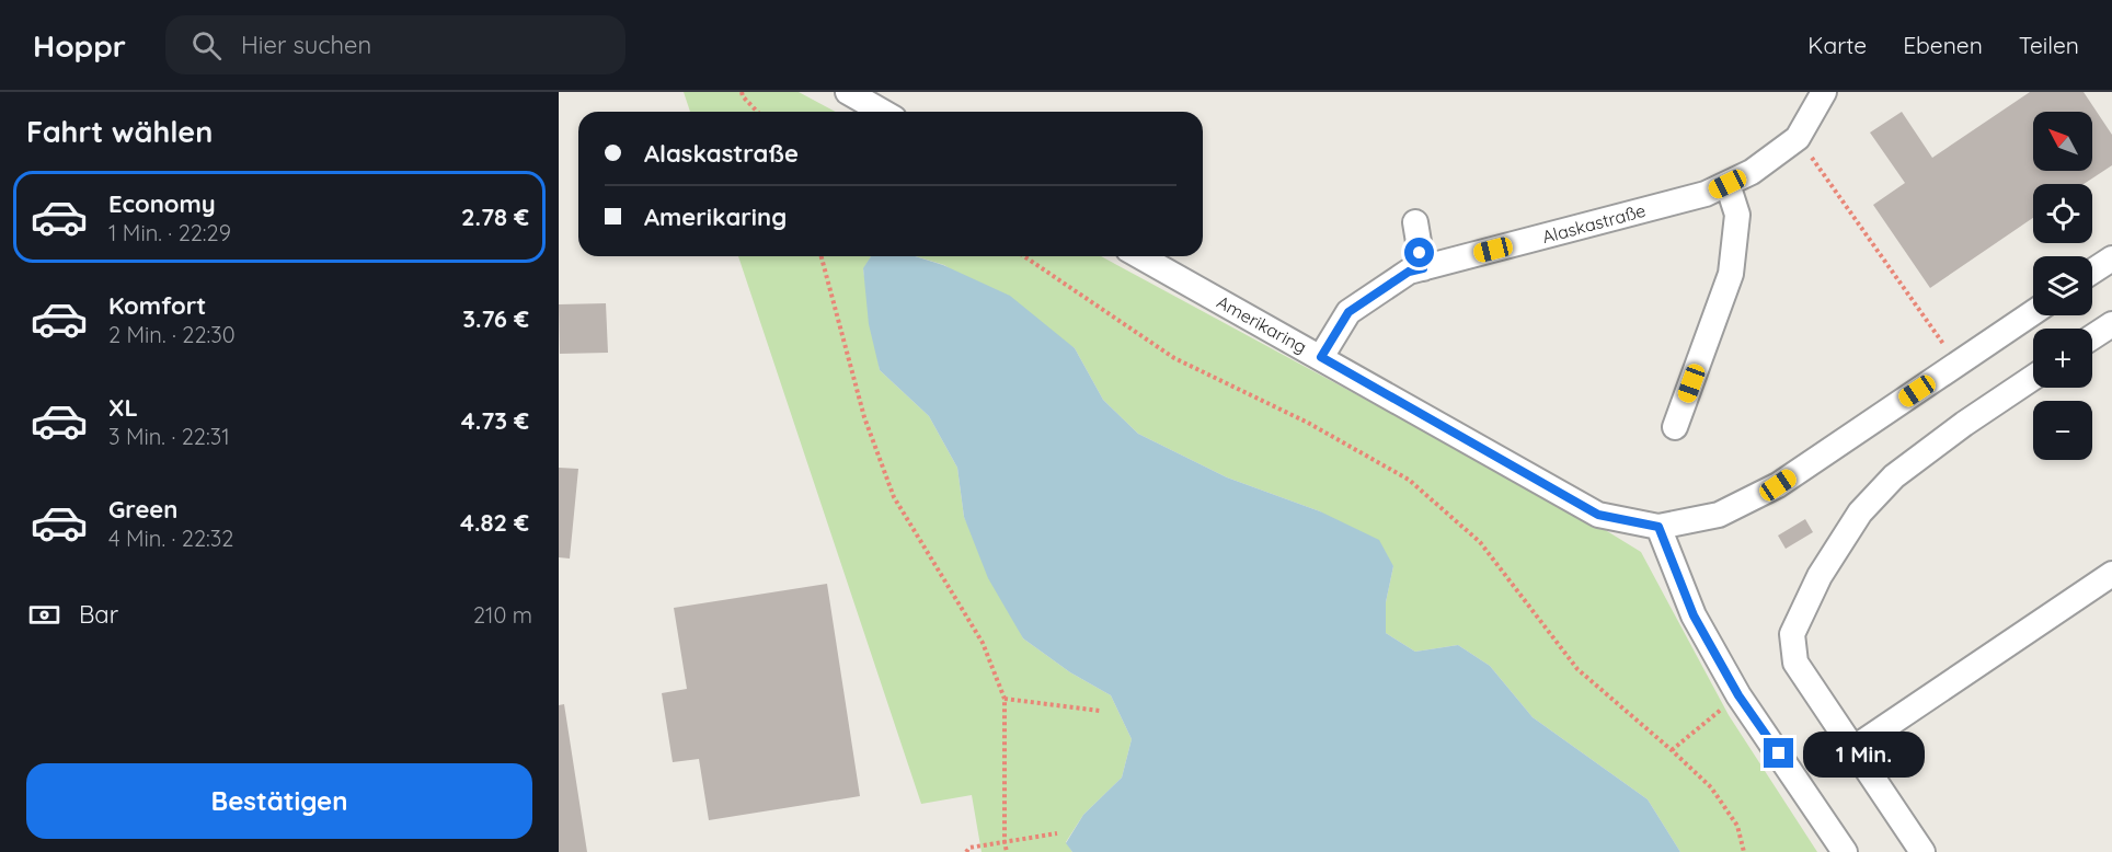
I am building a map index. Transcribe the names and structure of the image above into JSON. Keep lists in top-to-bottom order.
{
  "streets": {
    "street": ["Alaskastraße", "Amerikaring"]
  },
  "crossings": [
    ["Alaskastraße", "Amerikaring"]
  ],
  "north": "top left",
  "page": {
    "header": "Hoppr",
    "search": "Hier suchen",
    "nav": ["Karte", "Ebenen", "Teilen"],
    "heading": "Fahrt wählen",
    "map_buttons": ["+", "−"],
    "banner": ["Alaskastraße", "Amerikaring"],
    "list": [
      {
        "name": "Economy",
        "note": "1 Min. · 22:29",
        "value": "2.78 €"
      },
      {
        "name": "Komfort",
        "note": "2 Min. · 22:30",
        "value": "3.76 €"
      },
      {
        "name": "XL",
        "note": "3 Min. · 22:31",
        "value": "4.73 €"
      },
      {
        "name": "Green",
        "note": "4 Min. · 22:32",
        "value": "4.82 €"
      }
    ],
    "pay": ["Bar", "210 m"],
    "bubble": "1 Min.",
    "buttons": "Bestätigen"
  }
}
